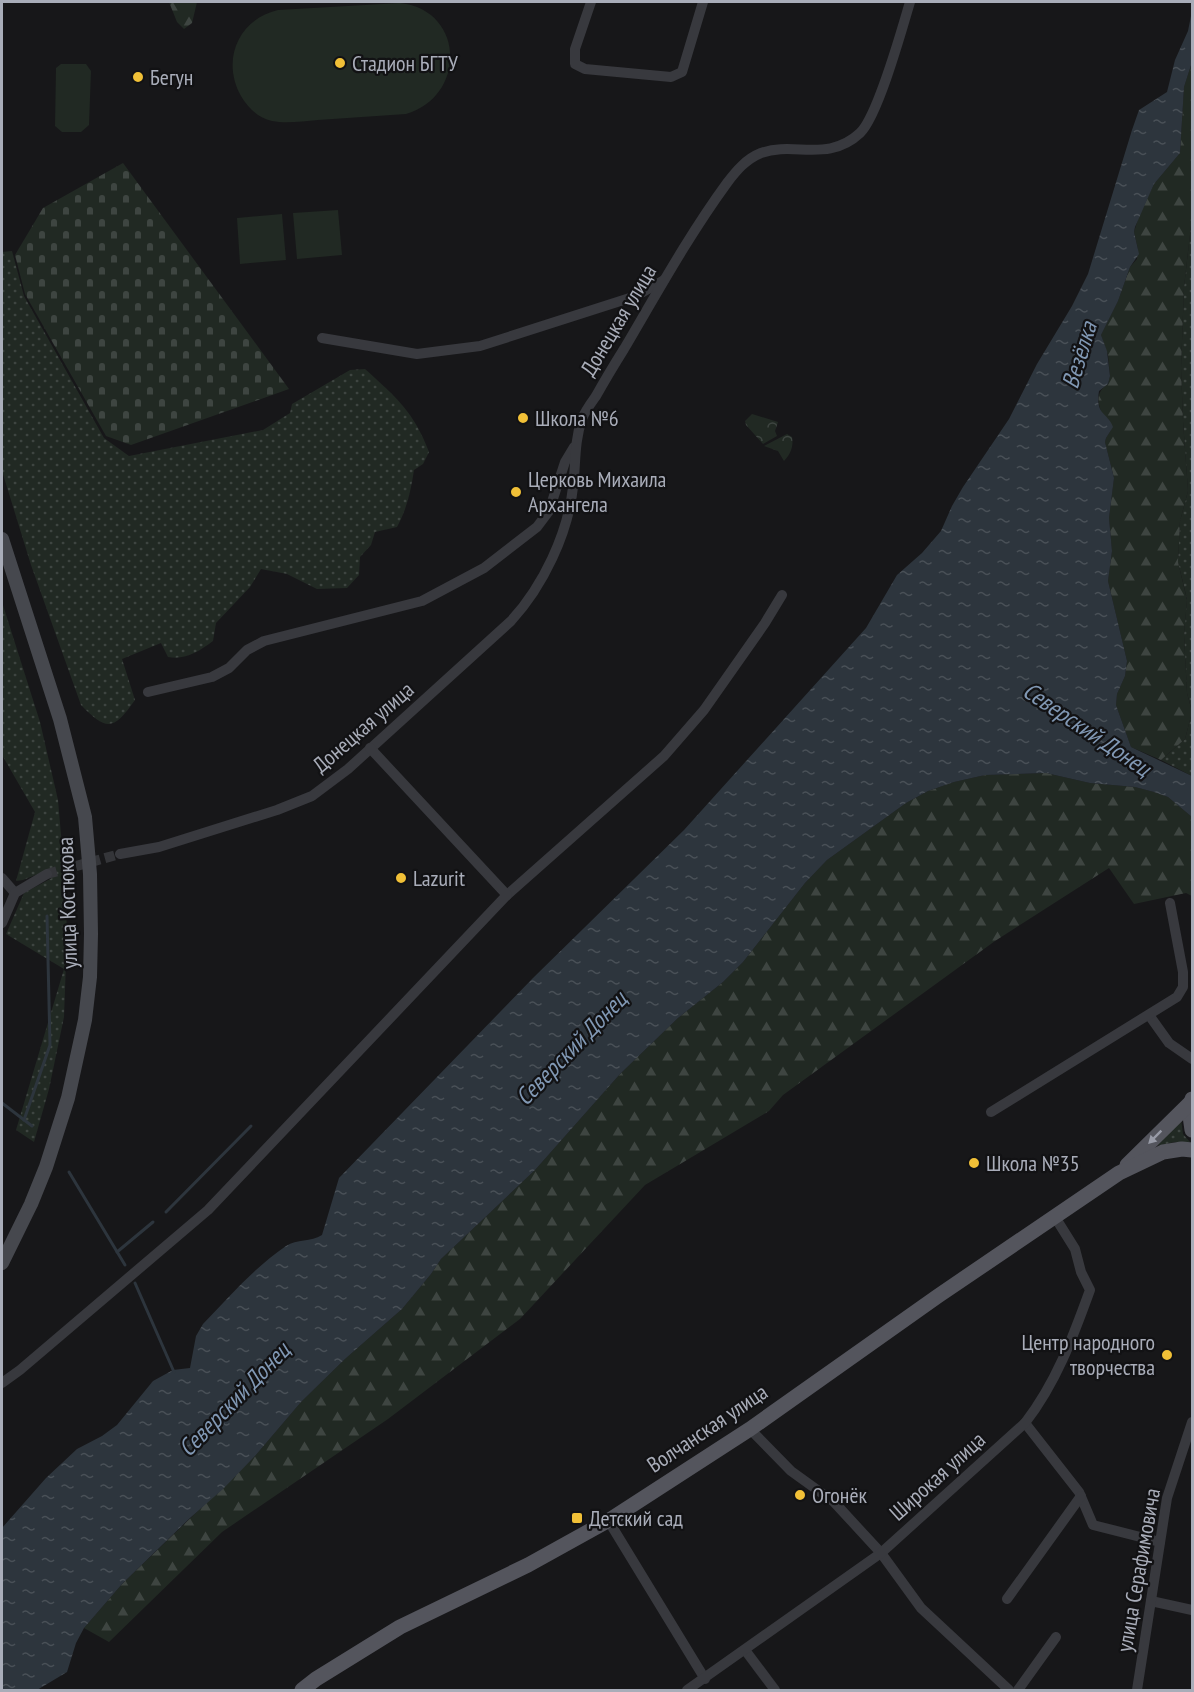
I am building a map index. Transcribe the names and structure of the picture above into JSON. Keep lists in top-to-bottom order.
{
  "streets": {
    "main road": ["улица Костюкова", "Волчанская улица"],
    "street": ["Донецкая улица", "Широкая улица", "улица Серафимовича"]
  },
  "crossings": [
    ["Волчанская улица", "Широкая улица"]
  ],
  "water": ["Везёлка", "Северский Донец"],
  "places": {
    "other": [
      "Стадион БГТУ",
      "Бегун",
      "Школа №6",
      "Церковь Михаила Архангела",
      "Lazurit",
      "Школа №35",
      "Центр народного творчества",
      "Огонёк"
    ],
    "transit": ["Детский сад"]
  }
}
